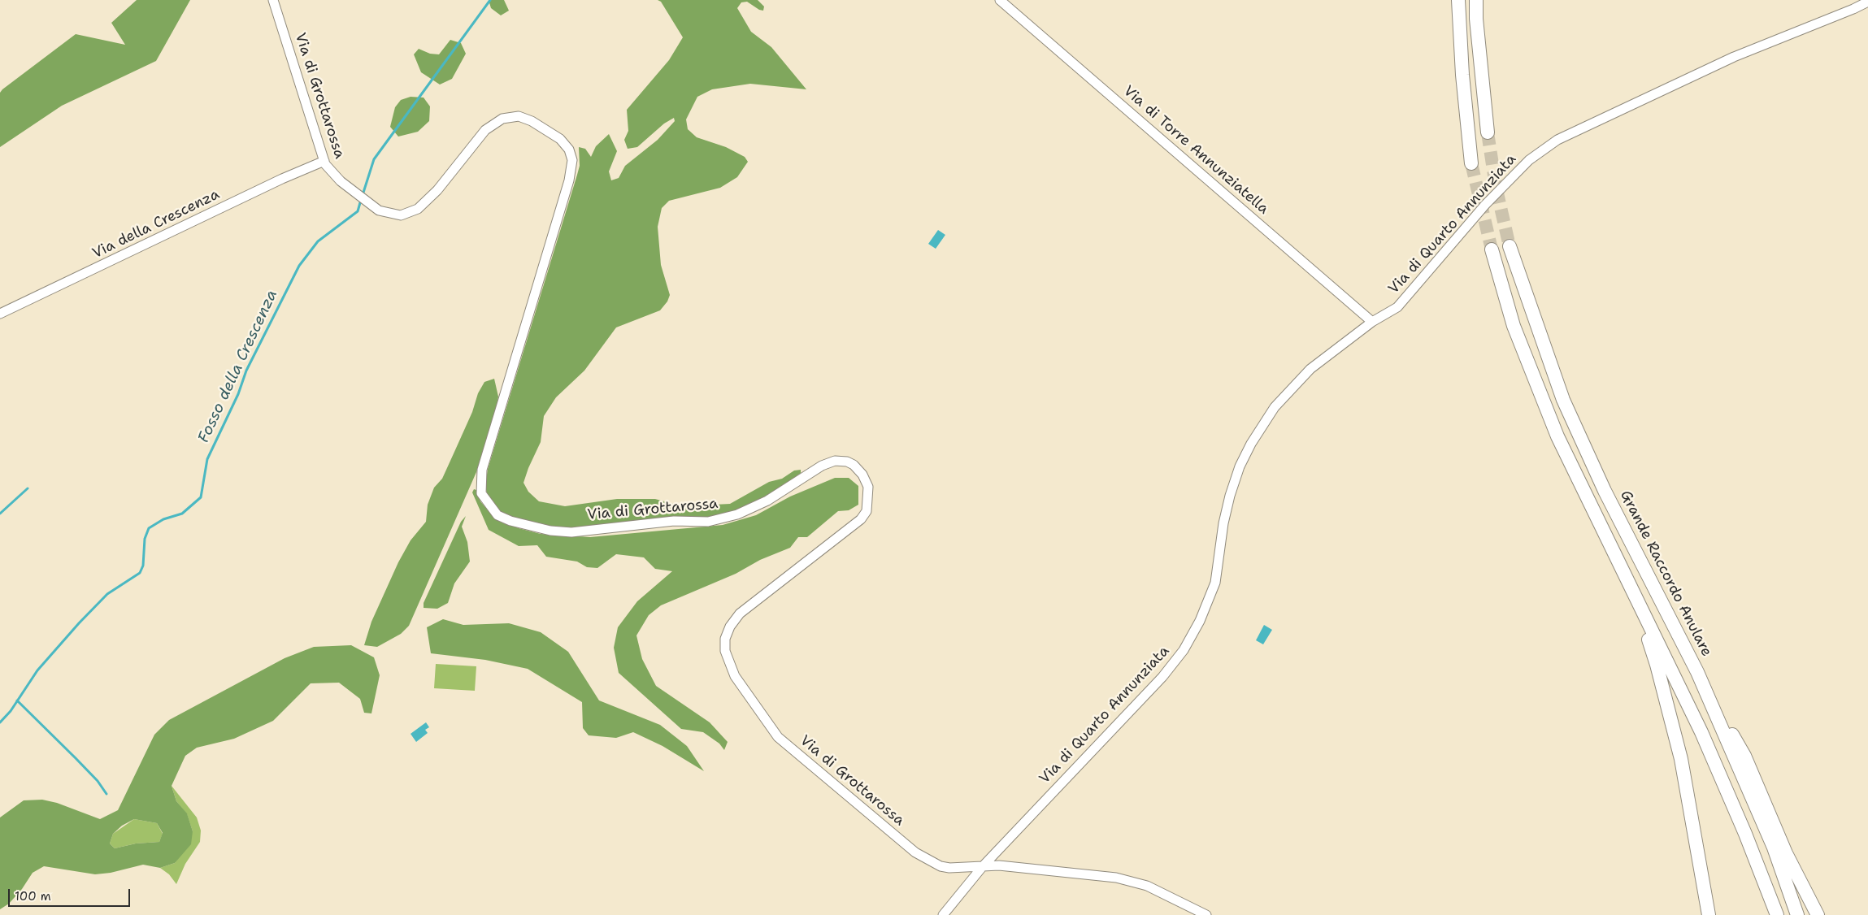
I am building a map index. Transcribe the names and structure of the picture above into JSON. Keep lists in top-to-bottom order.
{
  "streets": {
    "highway": ["Grande Raccordo Anulare"],
    "street": [
      "Via di Grottarossa",
      "Via di Torre Annunziatella",
      "Via della Crescenza",
      "Via di Quarto Annunziata"
    ]
  },
  "crossings": [
    ["Via di Grottarossa", "Via della Crescenza"],
    ["Via di Grottarossa", "Via di Quarto Annunziata"],
    ["Via di Torre Annunziatella", "Via di Quarto Annunziata"]
  ],
  "water": ["Fosso della Crescenza"],
  "scale_bar": "100 m"
}
